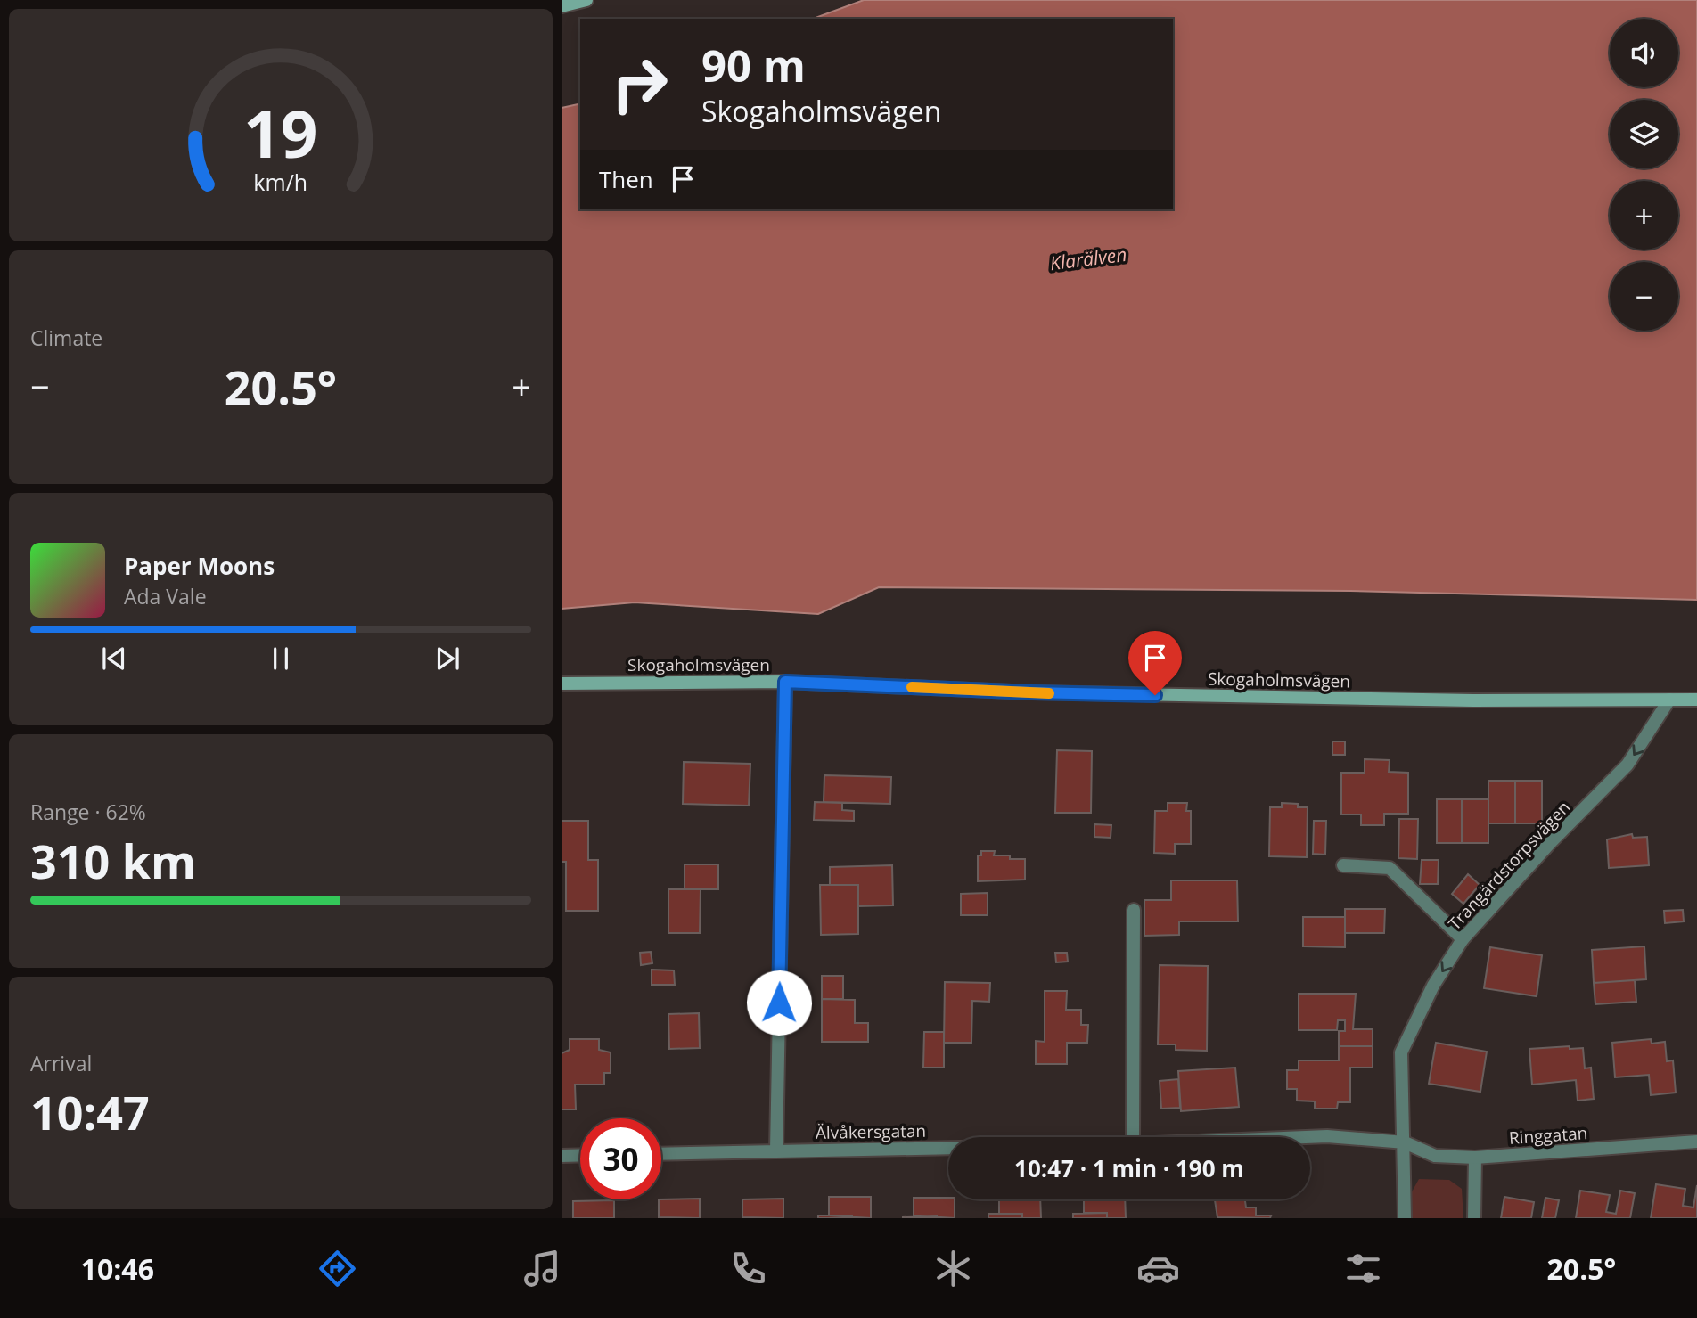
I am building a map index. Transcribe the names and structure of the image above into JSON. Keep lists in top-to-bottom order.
{
  "streets": {
    "street": [
      "Skogaholmsvägen",
      "Trangärdstorpsvägen",
      "Älvåkersgatan",
      "Ringgatan"
    ]
  },
  "crossings": [
    ["Skogaholmsvägen", "Trangärdstorpsvägen"],
    ["Trangärdstorpsvägen", "Älvåkersgatan"],
    ["Trangärdstorpsvägen", "Ringgatan"],
    ["Älvåkersgatan", "Ringgatan"]
  ],
  "one_way": ["Trangärdstorpsvägen"],
  "water": ["Klarälven"],
  "page": {
    "map_buttons": ["+", "−"],
    "turn": ["90 m", "Skogaholmsvägen"],
    "then": "Then",
    "tile": [
      "Climate",
      ["Range · 62%", "310 km"],
      ["Arrival", "10:47"]
    ],
    "heat": ["−", "20.5°", "+"],
    "song": ["Paper Moons", "Ada Vale"],
    "limit": "30",
    "trip": "10:47 · 1 min · 190 m",
    "tabs": ["10:46", "20.5°"],
    "gauge": ["19", "km/h"]
  }
}
